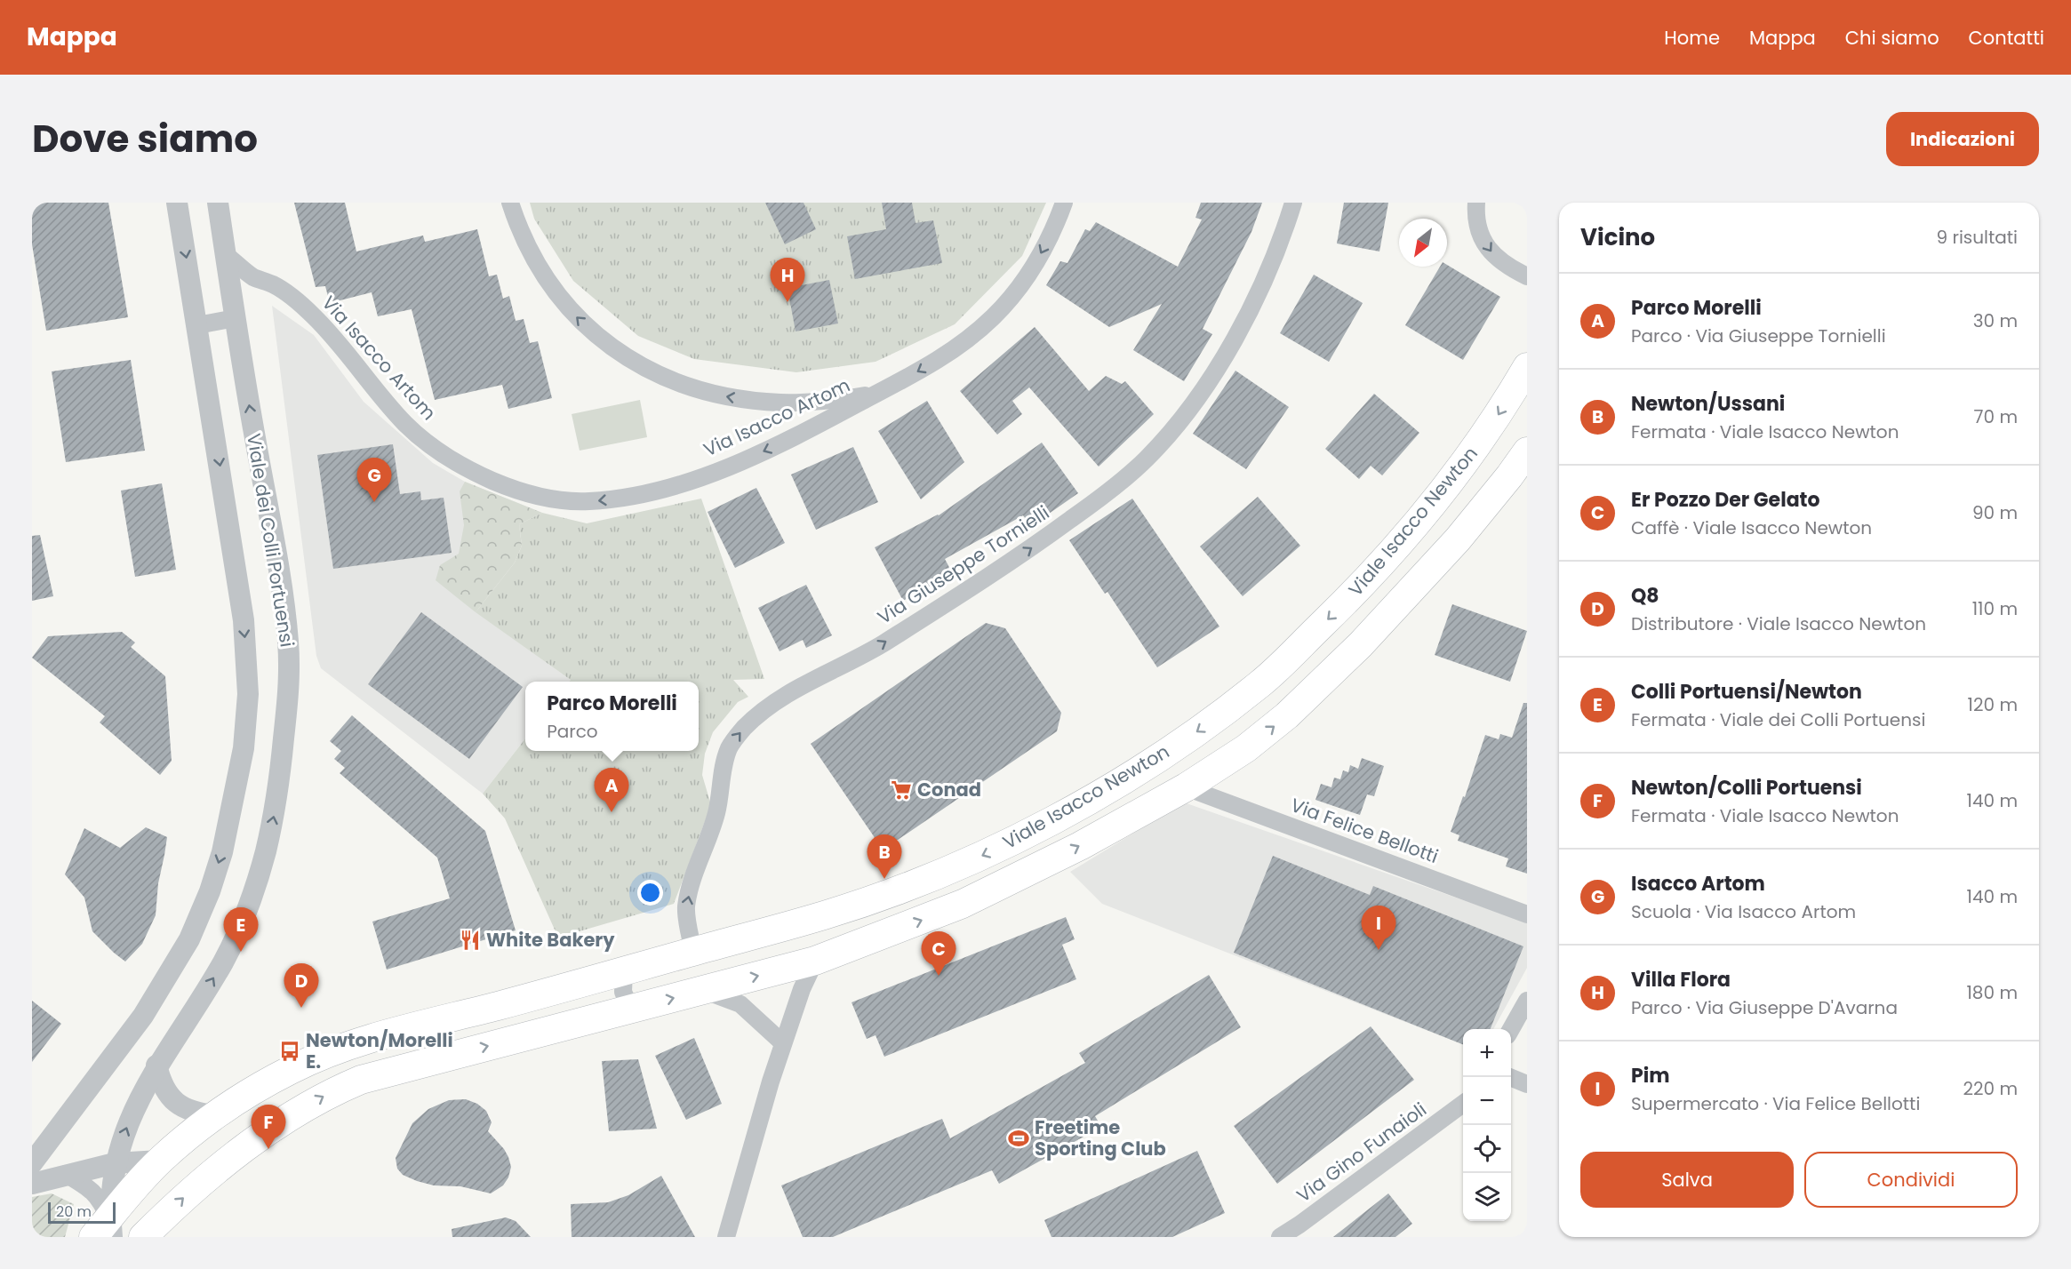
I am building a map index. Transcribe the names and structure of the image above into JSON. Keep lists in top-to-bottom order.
{
  "streets": {
    "main road": ["Viale Isacco Newton"],
    "street": [
      "Via Isacco Artom",
      "Viale dei Colli Portuensi",
      "Via Giuseppe Tornielli",
      "Via Felice Bellotti",
      "Via Gino Funaioli"
    ]
  },
  "crossings": [
    ["Via Isacco Artom", "Viale dei Colli Portuensi"],
    ["Viale Isacco Newton", "Viale dei Colli Portuensi"],
    ["Viale Isacco Newton", "Via Giuseppe Tornielli"],
    ["Viale Isacco Newton", "Via Felice Bellotti"]
  ],
  "one_way": ["Via Isacco Artom", "Via Giuseppe Tornielli"],
  "places": {
    "supermarket": ["Conad"],
    "restaurant": ["White Bakery"],
    "bus stop": ["Newton/Morelli E."],
    "sports": ["Freetime Sporting Club"]
  },
  "scale_bar": "20 m",
  "north": "bottom left",
  "page": {
    "header": "Mappa",
    "nav": [
      "Home",
      "Mappa",
      "Chi siamo",
      "Contatti"
    ],
    "title": "Dove siamo",
    "buttons": [
      "Indicazioni",
      ["Salva", "Condividi"]
    ],
    "heading": ["Vicino", "9 risultati"],
    "pins": [
      "H",
      "G",
      "A",
      "B",
      "I",
      "E",
      "C",
      "D",
      "F"
    ],
    "list": [
      {
        "mark": "A",
        "name": "Parco Morelli",
        "note": "Parco · Via Giuseppe Tornielli",
        "value": "30 m"
      },
      {
        "mark": "B",
        "name": "Newton/Ussani",
        "note": "Fermata · Viale Isacco Newton",
        "value": "70 m"
      },
      {
        "mark": "C",
        "name": "Er Pozzo Der Gelato",
        "note": "Caffè · Viale Isacco Newton",
        "value": "90 m"
      },
      {
        "mark": "D",
        "name": "Q8",
        "note": "Distributore · Viale Isacco Newton",
        "value": "110 m"
      },
      {
        "mark": "E",
        "name": "Colli Portuensi/Newton",
        "note": "Fermata · Viale dei Colli Portuensi",
        "value": "120 m"
      },
      {
        "mark": "F",
        "name": "Newton/Colli Portuensi",
        "note": "Fermata · Viale Isacco Newton",
        "value": "140 m"
      },
      {
        "mark": "G",
        "name": "Isacco Artom",
        "note": "Scuola · Via Isacco Artom",
        "value": "140 m"
      },
      {
        "mark": "H",
        "name": "Villa Flora",
        "note": "Parco · Via Giuseppe D'Avarna",
        "value": "180 m"
      },
      {
        "mark": "I",
        "name": "Pim",
        "note": "Supermercato · Via Felice Bellotti",
        "value": "220 m"
      }
    ],
    "popup": ["Parco Morelli", "Parco"],
    "map_buttons": ["+", "−"],
    "scale": "20 m"
  }
}
